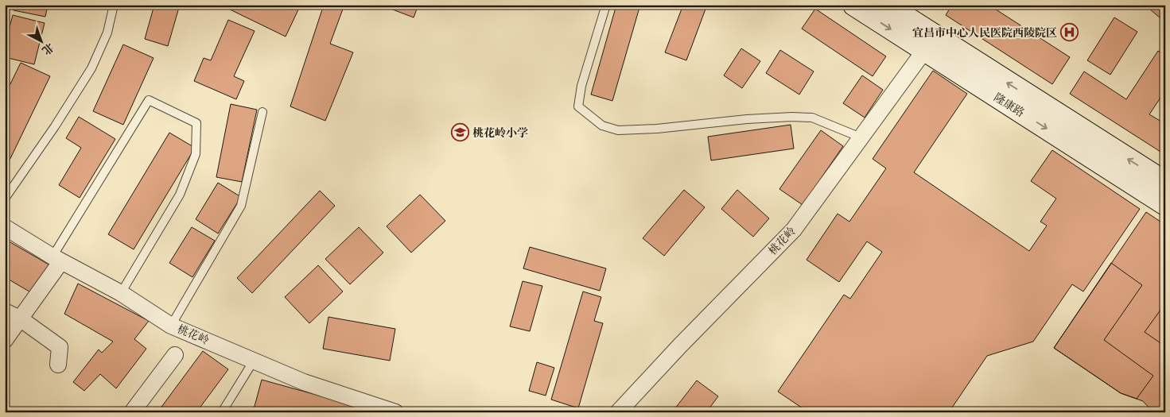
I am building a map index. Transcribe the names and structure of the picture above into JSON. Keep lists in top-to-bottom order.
{
  "streets": {
    "main road": ["隆康路"],
    "street": ["桃花岭"]
  },
  "crossings": [
    ["隆康路", "桃花岭"]
  ],
  "places": {
    "hospital": ["宜昌市中心人民医院西陵院区"],
    "school or university": ["桃花岭小学"]
  },
  "north": "bottom right"
}
